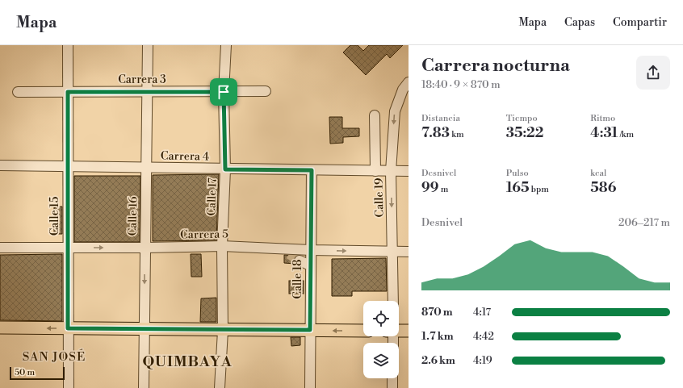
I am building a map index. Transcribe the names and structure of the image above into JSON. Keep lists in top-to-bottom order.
{
  "streets": {
    "street": [
      "Carrera 3",
      "Carrera 4",
      "Calle 17",
      "Calle 19",
      "Calle 15",
      "Calle 16",
      "Carrera 5",
      "Calle 18"
    ]
  },
  "crossings": [
    ["Carrera 3", "Calle 17"],
    ["Carrera 3", "Calle 15"],
    ["Carrera 3", "Calle 16"],
    ["Carrera 4", "Calle 17"],
    ["Carrera 4", "Calle 19"],
    ["Carrera 4", "Calle 15"],
    ["Carrera 4", "Calle 16"],
    ["Carrera 4", "Calle 18"],
    ["Calle 17", "Carrera 5"],
    ["Calle 19", "Carrera 5"],
    ["Calle 15", "Carrera 5"],
    ["Calle 16", "Carrera 5"],
    ["Carrera 5", "Calle 18"]
  ],
  "one_way": ["Carrera 5"],
  "districts": ["SAN JOSÉ", "QUIMBAYA"],
  "scale_bar": "50 m",
  "page": {
    "header": "Mapa",
    "nav": ["Mapa", "Capas", "Compartir"],
    "heading": ["Carrera nocturna", "18:40 · 9 × 870 m"],
    "stats": [
      ["Distancia", "7.83 km"],
      ["Tiempo", "35:22"],
      ["Ritmo", "4:31 /km"],
      ["Desnivel", "99 m"],
      ["Pulso", "165 bpm"],
      ["kcal", "586"]
    ],
    "chart": ["Desnivel", "206–217 m"],
    "list": [
      {
        "name": "870 m",
        "note": "4:17"
      },
      {
        "name": "1.7 km",
        "note": "4:42"
      },
      {
        "name": "2.6 km",
        "note": "4:19"
      }
    ],
    "scale": "50 m"
  }
}
